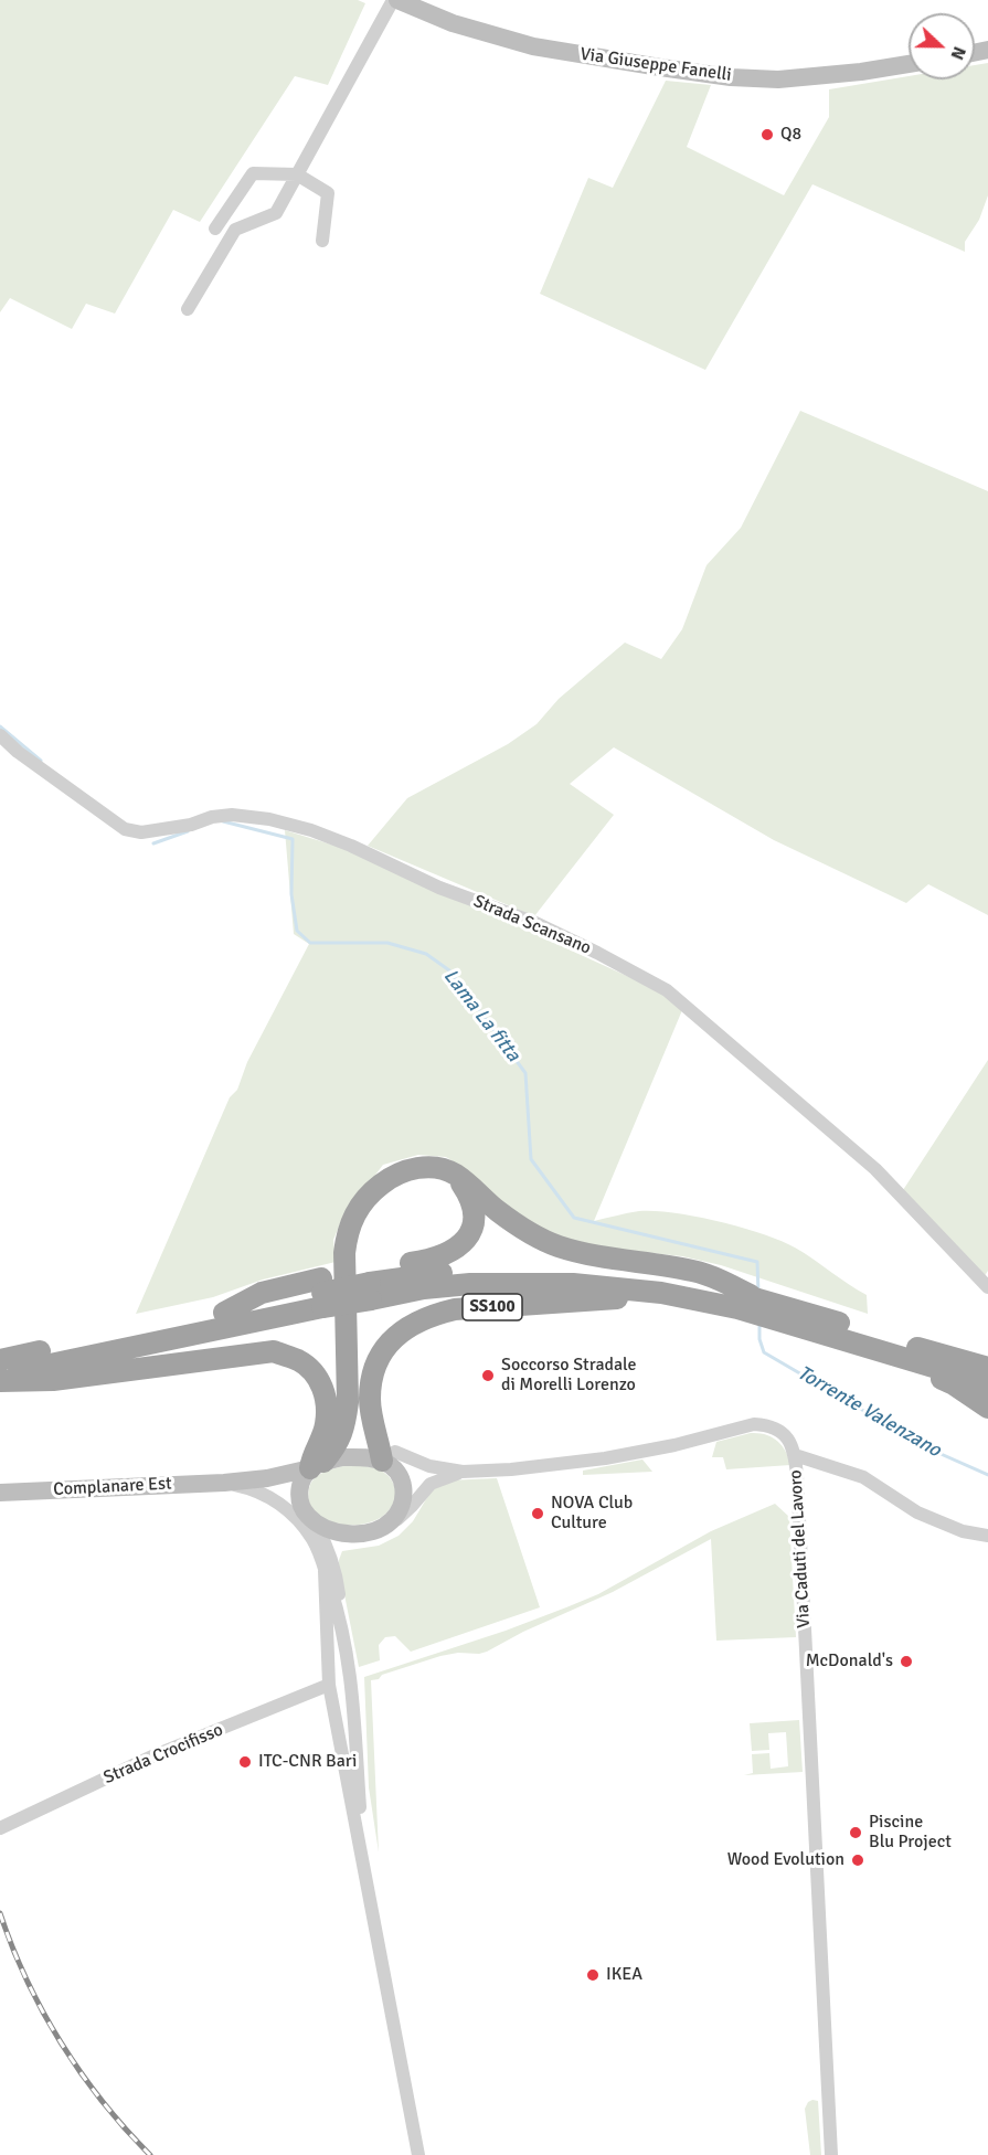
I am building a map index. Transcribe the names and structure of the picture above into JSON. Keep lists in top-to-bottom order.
{
  "streets": {
    "highway": ["SS100"],
    "main road": ["Via Giuseppe Fanelli", "Complanare Est"],
    "street": ["Strada Scansano", "Via Caduti del Lavoro", "Strada Crocifisso"]
  },
  "crossings": [
    ["SS100", "Complanare Est"]
  ],
  "water": ["Lama La fitta", "Torrente Valenzano"],
  "places": [
    "Q8",
    "Soccorso Stradale di Morelli Lorenzo",
    "NOVA Club Culture",
    "McDonald's",
    "ITC-CNR Bari",
    "Piscine Blu Project",
    "Wood Evolution",
    "IKEA"
  ],
  "north": "right"
}
